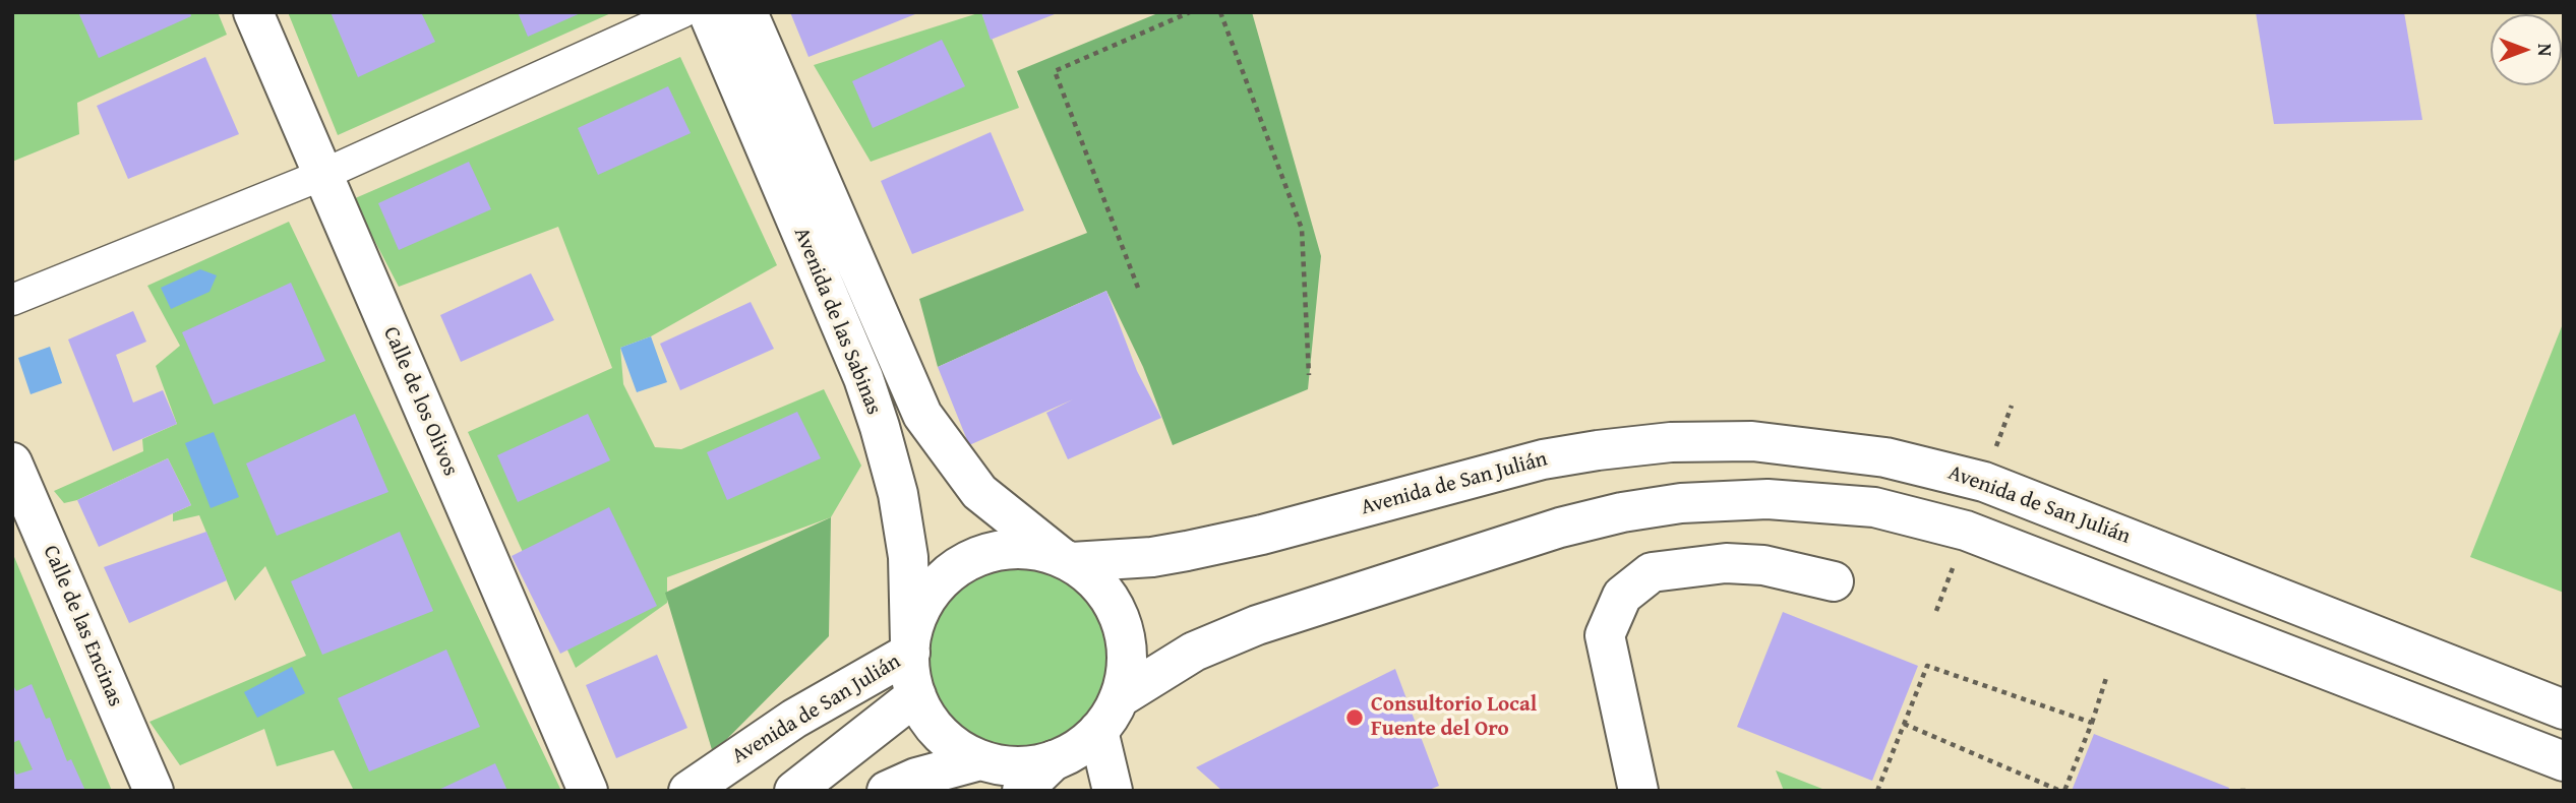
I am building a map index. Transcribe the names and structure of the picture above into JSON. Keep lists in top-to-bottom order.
{
  "streets": {
    "main road": [
      "Avenida de las Sabinas",
      "Calle de los Olivos",
      "Avenida de San Julián",
      "Calle de las Encinas"
    ]
  },
  "crossings": [
    ["Avenida de las Sabinas", "Avenida de San Julián"]
  ],
  "places": ["Consultorio Local Fuente del Oro"],
  "north": "right"
}
